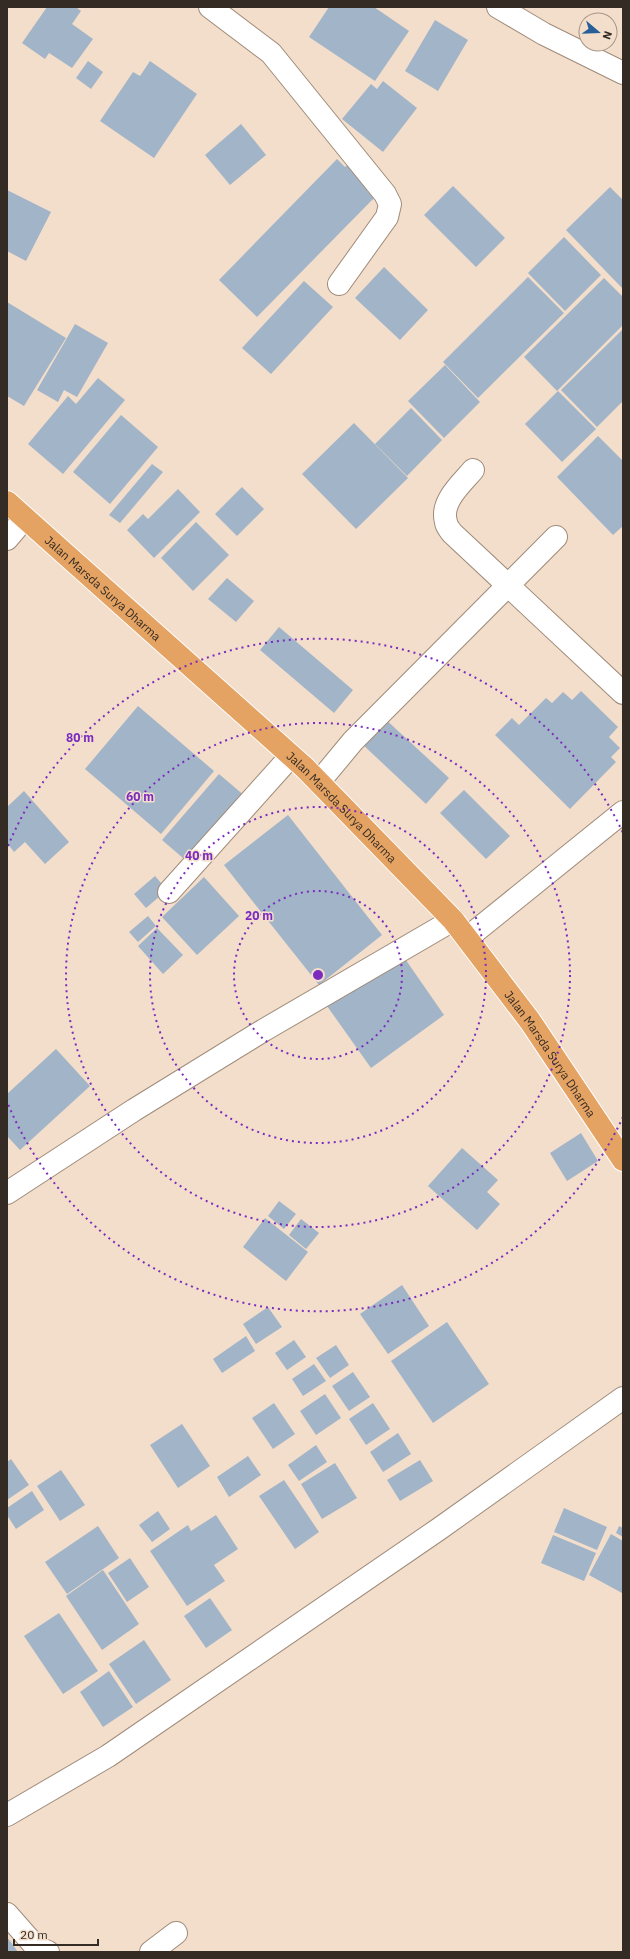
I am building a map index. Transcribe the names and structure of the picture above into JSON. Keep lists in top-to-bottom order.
{
  "streets": {
    "highway": ["Jalan Marsda Surya Dharma"]
  },
  "scale_bar": "20 m",
  "north": "right",
  "rings": [
    "80 m",
    "60 m",
    "40 m",
    "20 m"
  ]
}
